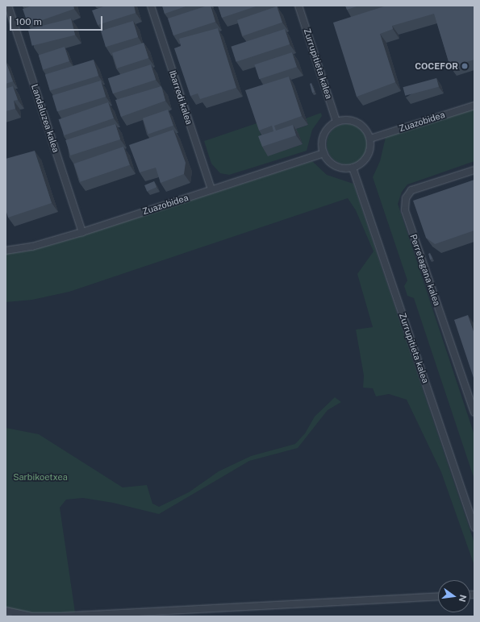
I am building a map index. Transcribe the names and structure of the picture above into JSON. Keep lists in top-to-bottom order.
{
  "streets": {
    "street": [
      "Zurrupitieta kalea",
      "Ibarredi kalea",
      "Landaluzea kalea",
      "Zuazobidea",
      "Perretagana kalea"
    ]
  },
  "crossings": [
    ["Zurrupitieta kalea", "Zuazobidea"],
    ["Ibarredi kalea", "Zuazobidea"],
    ["Landaluzea kalea", "Zuazobidea"]
  ],
  "parks": ["Sarbikoetxea"],
  "places": ["COCEFOR"],
  "scale_bar": "100 m",
  "north": "right"
}
